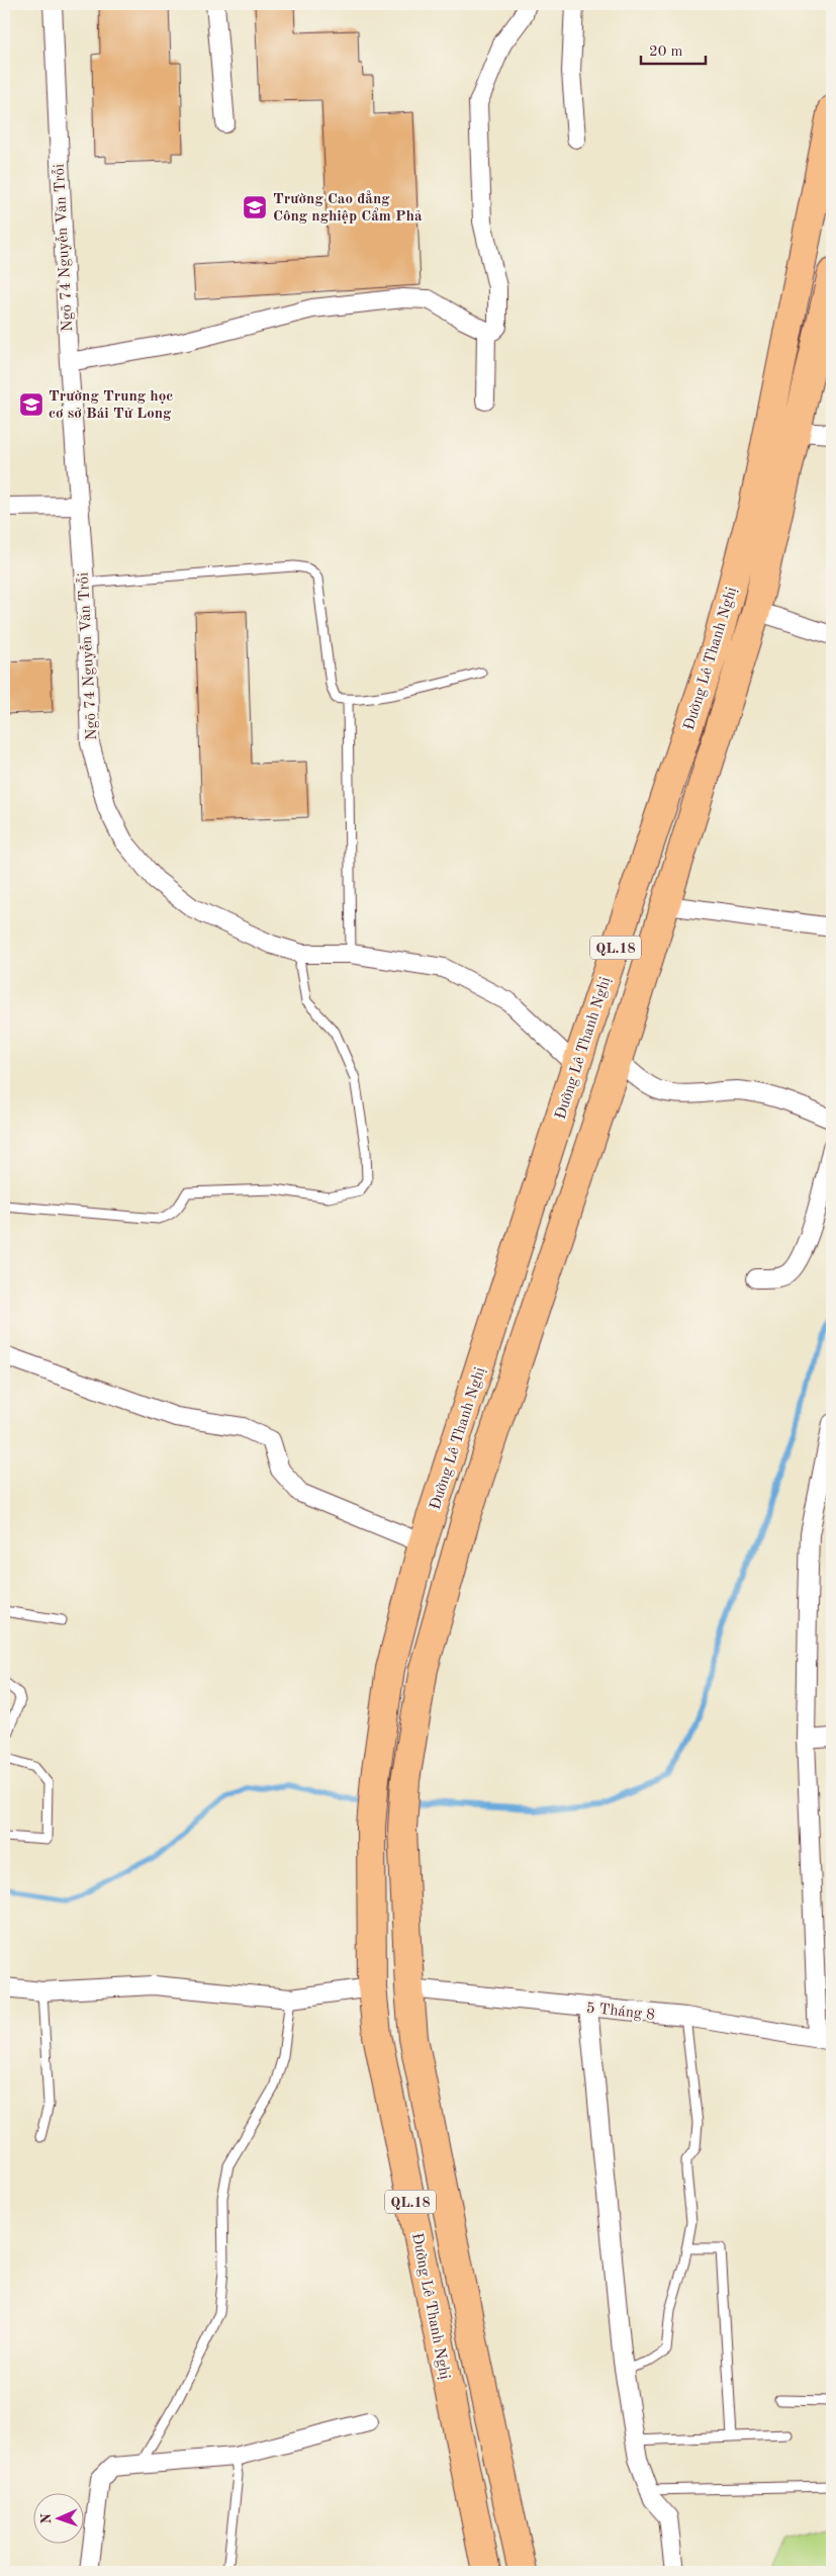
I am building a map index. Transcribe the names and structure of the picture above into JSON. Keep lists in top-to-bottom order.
{
  "streets": {
    "highway": ["Đường Lê Thanh Nghị", "QL.18"],
    "street": ["Ngõ 74 Nguyễn Văn Trỗi", "5 Tháng 8"]
  },
  "crossings": [
    ["Ngõ 74 Nguyễn Văn Trỗi", "Đường Lê Thanh Nghị"],
    ["Đường Lê Thanh Nghị", "QL.18"],
    ["Đường Lê Thanh Nghị", "5 Tháng 8"],
    ["QL.18", "5 Tháng 8"]
  ],
  "places": {
    "school or university": ["Trường Cao đẳng Công nghiệp Cẩm Phả", "Trường Trung học cơ sở Bái Tử Long"]
  },
  "scale_bar": "20 m",
  "north": "left"
}
